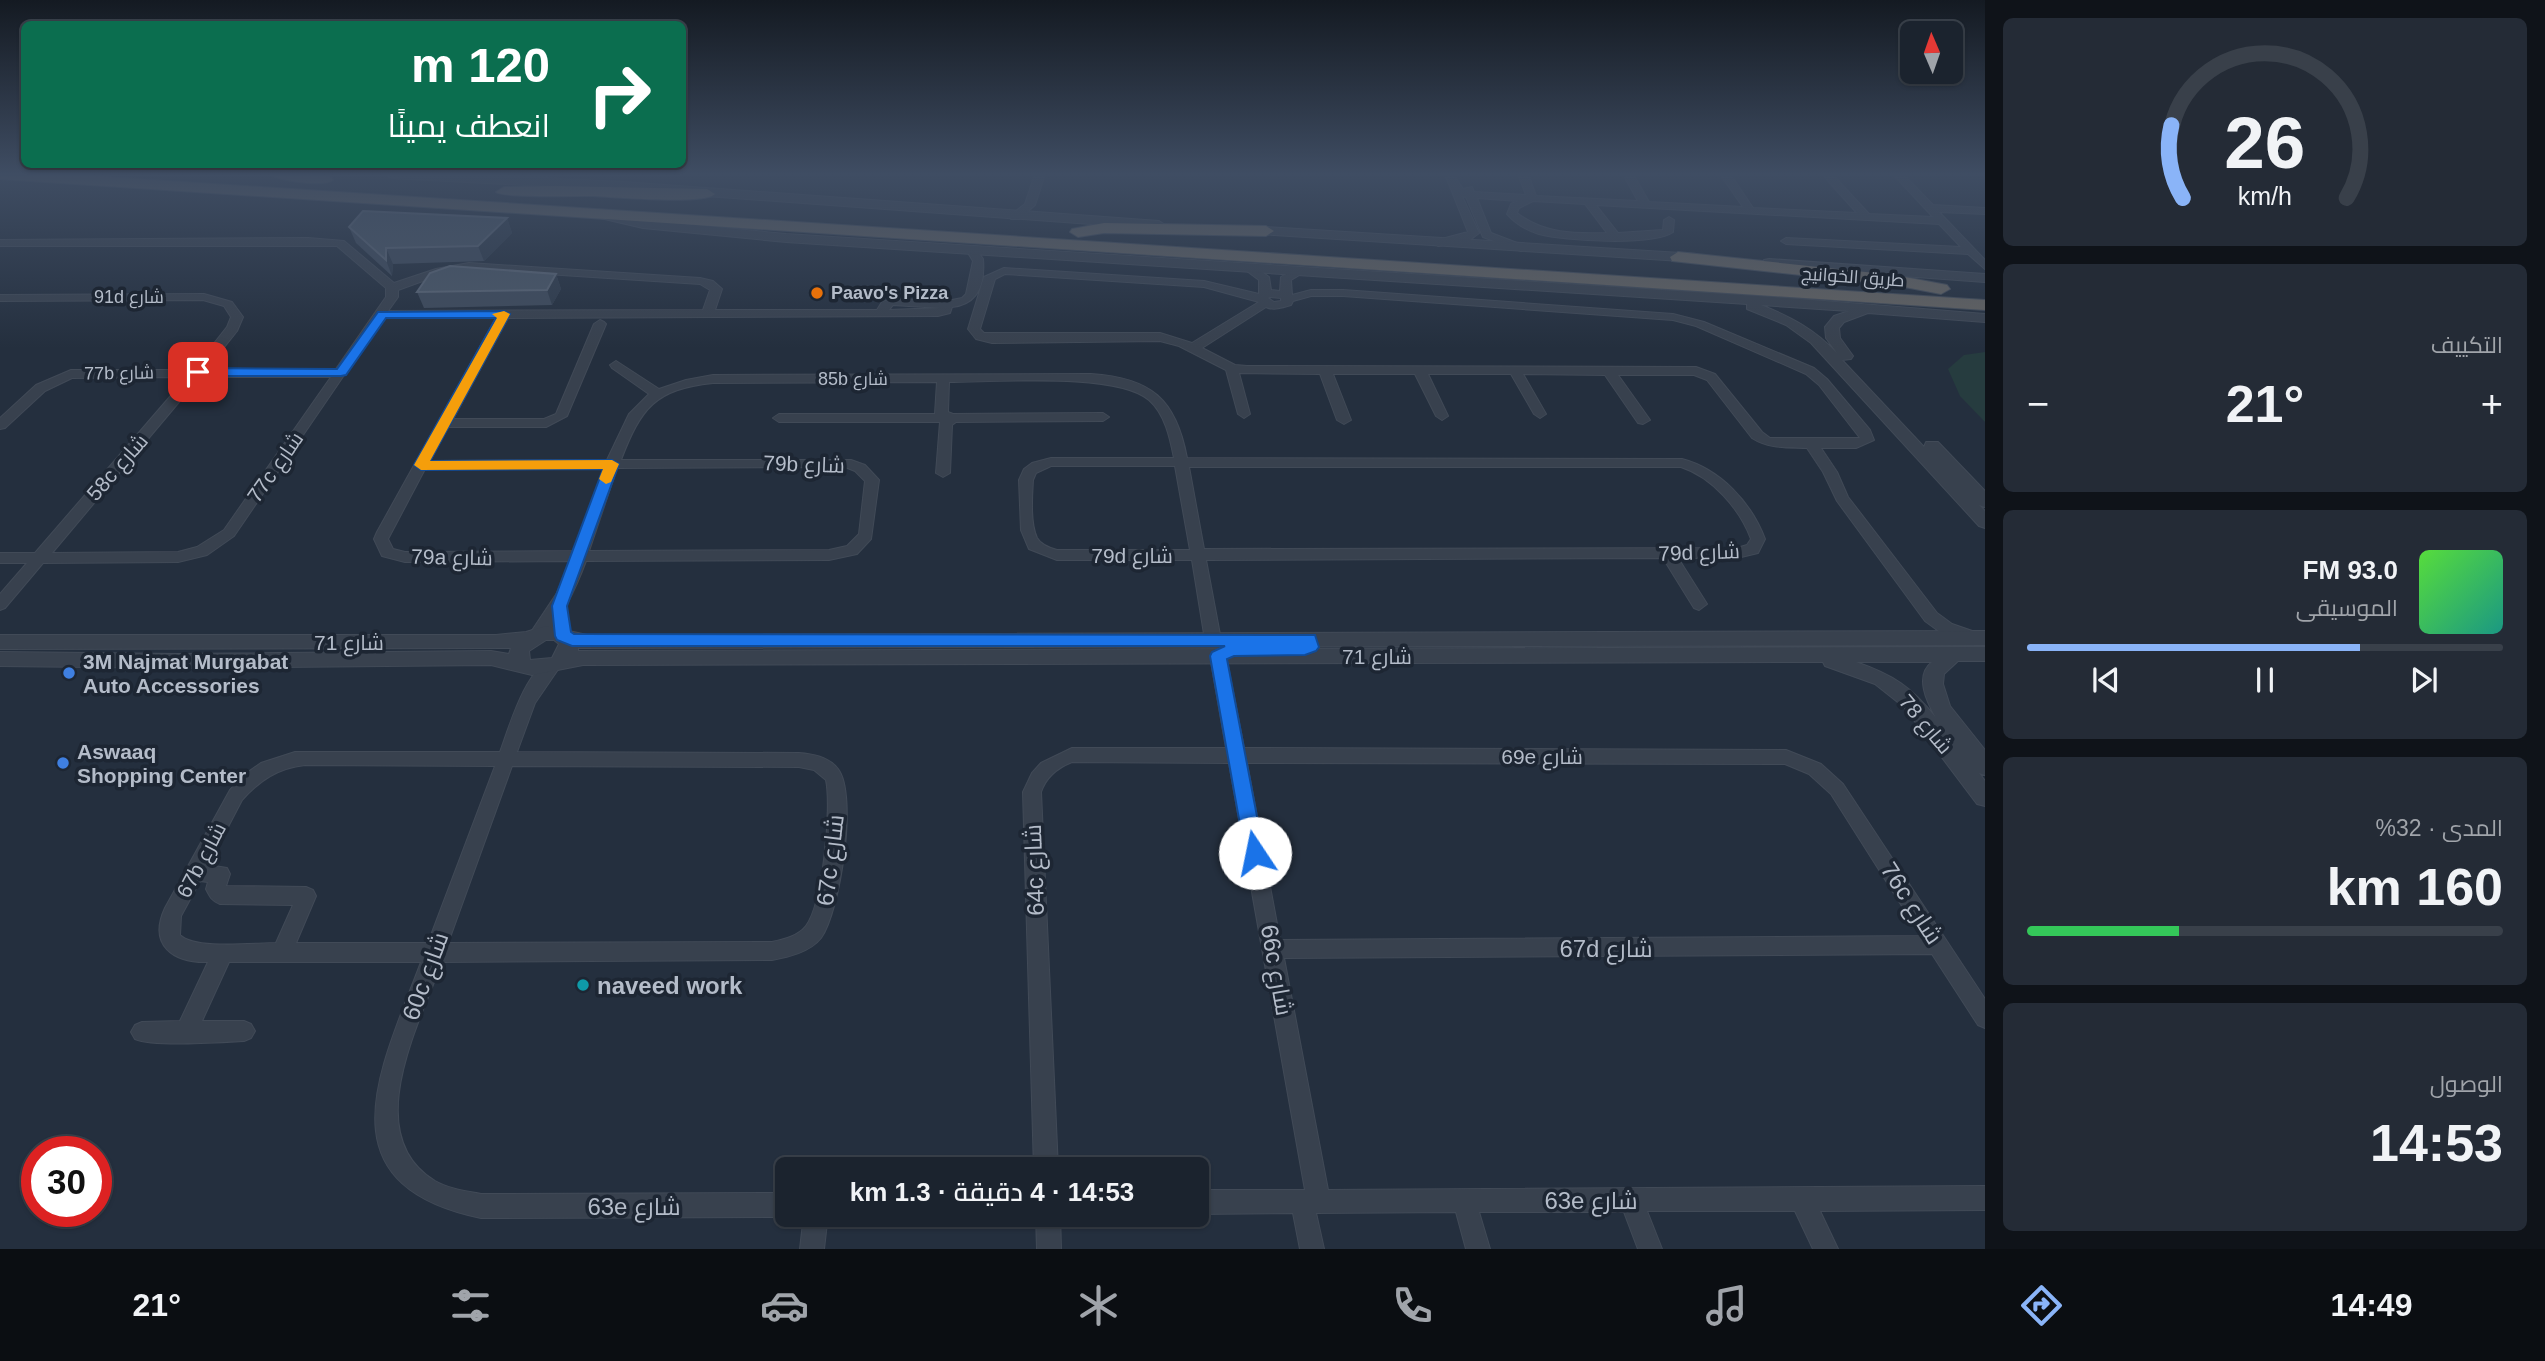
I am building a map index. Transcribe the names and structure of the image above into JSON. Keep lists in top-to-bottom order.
{
  "streets": {
    "highway": ["طريق الخوانيج"],
    "street": [
      "91d شارع",
      "77b شارع",
      "85b شارع",
      "79b شارع",
      "58c شارع",
      "77c شارع",
      "79d شارع",
      "79a شارع",
      "شارع 71",
      "شارع 78",
      "69e شارع",
      "67b شارع",
      "67c شارع",
      "64c شارع",
      "76c شارع",
      "67d شارع",
      "66c شارع",
      "60c شارع",
      "63e شارع"
    ]
  },
  "crossings": [
    ["91d شارع", "58c شارع"],
    ["77b شارع", "58c شارع"],
    ["77b شارع", "77c شارع"],
    ["85b شارع", "79b شارع"],
    ["85b شارع", "66c شارع"],
    ["79b شارع", "79a شارع"],
    ["58c شارع", "77c شارع"],
    ["79d شارع", "66c شارع"],
    ["شارع 71", "شارع 78"],
    ["شارع 71", "66c شارع"],
    ["شارع 71", "60c شارع"],
    ["69e شارع", "64c شارع"],
    ["69e شارع", "76c شارع"],
    ["69e شارع", "66c شارع"],
    ["67b شارع", "67c شارع"],
    ["67b شارع", "60c شارع"],
    ["67c شارع", "60c شارع"],
    ["64c شارع", "66c شارع"],
    ["76c شارع", "67d شارع"],
    ["67d شارع", "66c شارع"],
    ["66c شارع", "63e شارع"],
    ["60c شارع", "63e شارع"]
  ],
  "places": [
    "Paavo's Pizza",
    "3M Najmat Murgabat Auto Accessories",
    "Aswaaq Shopping Center",
    "naveed work"
  ],
  "north": "top",
  "page": {
    "turn": ["120 m", "انعطف يمينًا"],
    "tile": [
      "التكييف",
      ["المدى · 32%", "160 km"],
      ["الوصول", "14:53"]
    ],
    "heat": ["−", "21°", "+"],
    "song": ["93.0 FM", "الموسيقى"],
    "limit": "30",
    "trip": "14:53 · 4 دقيقة · 1.3 km",
    "tabs": ["14:49", "21°"],
    "gauge": ["26", "km/h"]
  }
}
